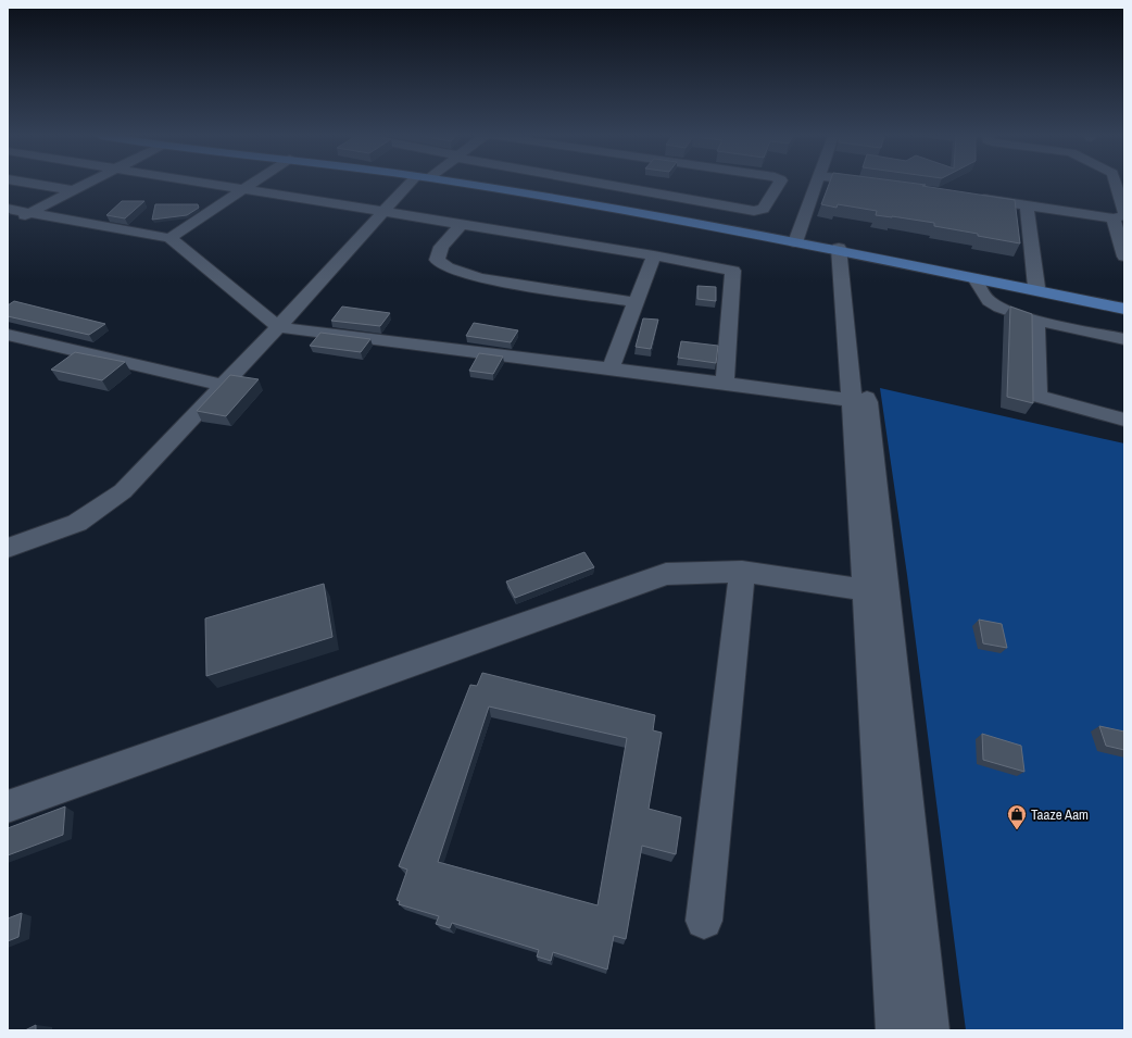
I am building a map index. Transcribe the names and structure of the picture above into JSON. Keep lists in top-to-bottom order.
{
  "places": {
    "shop": ["Taaze Aam"]
  }
}
